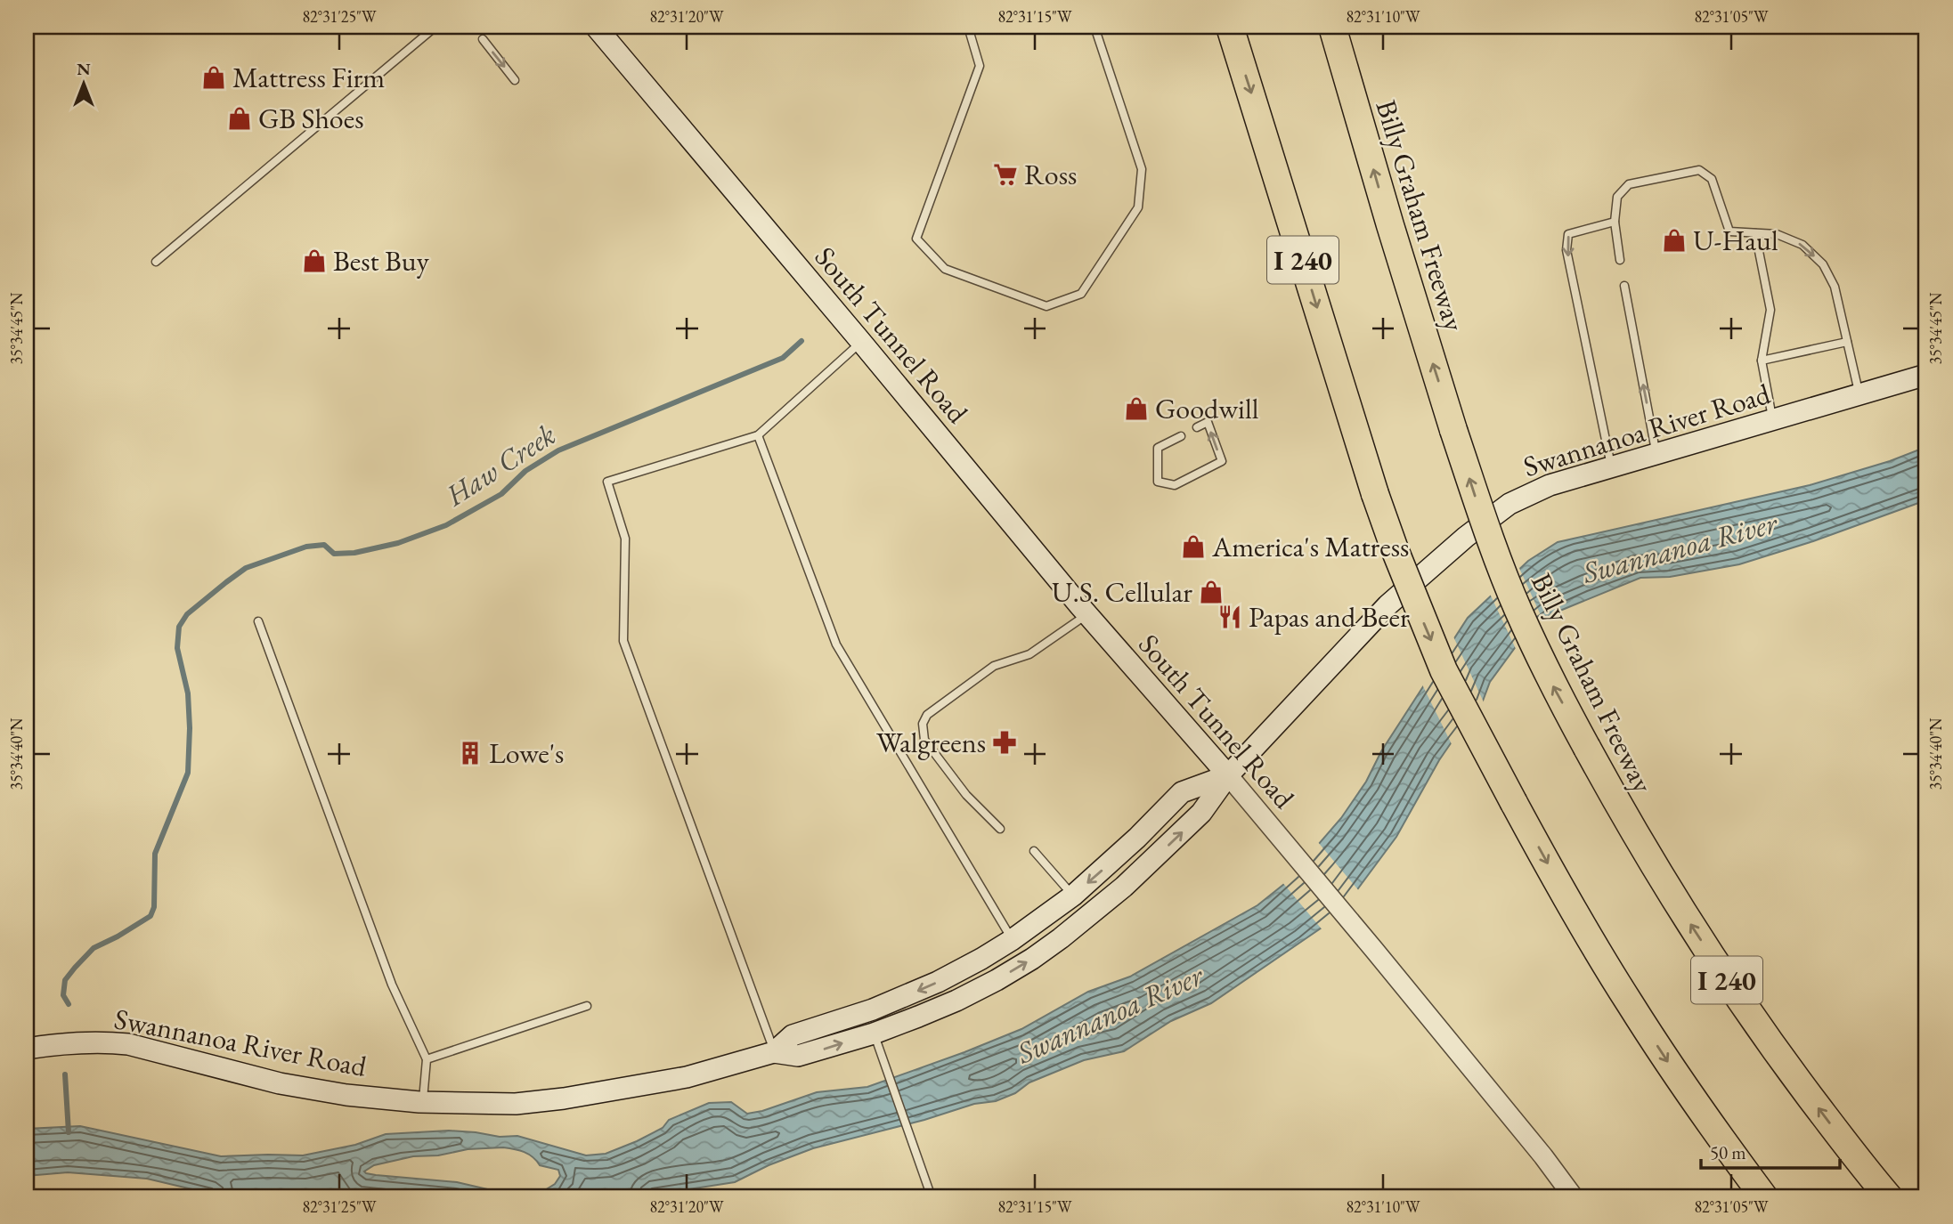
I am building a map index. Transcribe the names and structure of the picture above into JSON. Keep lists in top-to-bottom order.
{
  "streets": {
    "highway": ["Billy Graham Freeway", "I 240"],
    "main road": ["South Tunnel Road", "Swannanoa River Road"]
  },
  "crossings": [
    ["South Tunnel Road", "Swannanoa River Road"]
  ],
  "water": ["Haw Creek", "Swannanoa River"],
  "places": {
    "shop": [
      "Mattress Firm",
      "GB Shoes",
      "U-Haul",
      "Best Buy",
      "Goodwill",
      "America's Matress",
      "U.S. Cellular"
    ],
    "supermarket": ["Ross"],
    "restaurant": ["Papas and Beer"],
    "pharmacy": ["Walgreens"],
    "building": ["Lowe's"]
  },
  "scale_bar": "50 m",
  "north": "top",
  "coordinates": [
    "82°31'25\"W",
    "82°31'20\"W",
    "82°31'15\"W",
    "82°31'10\"W",
    "82°31'05\"W",
    "35°34'45\"N",
    "35°34'40\"N"
  ]
}
